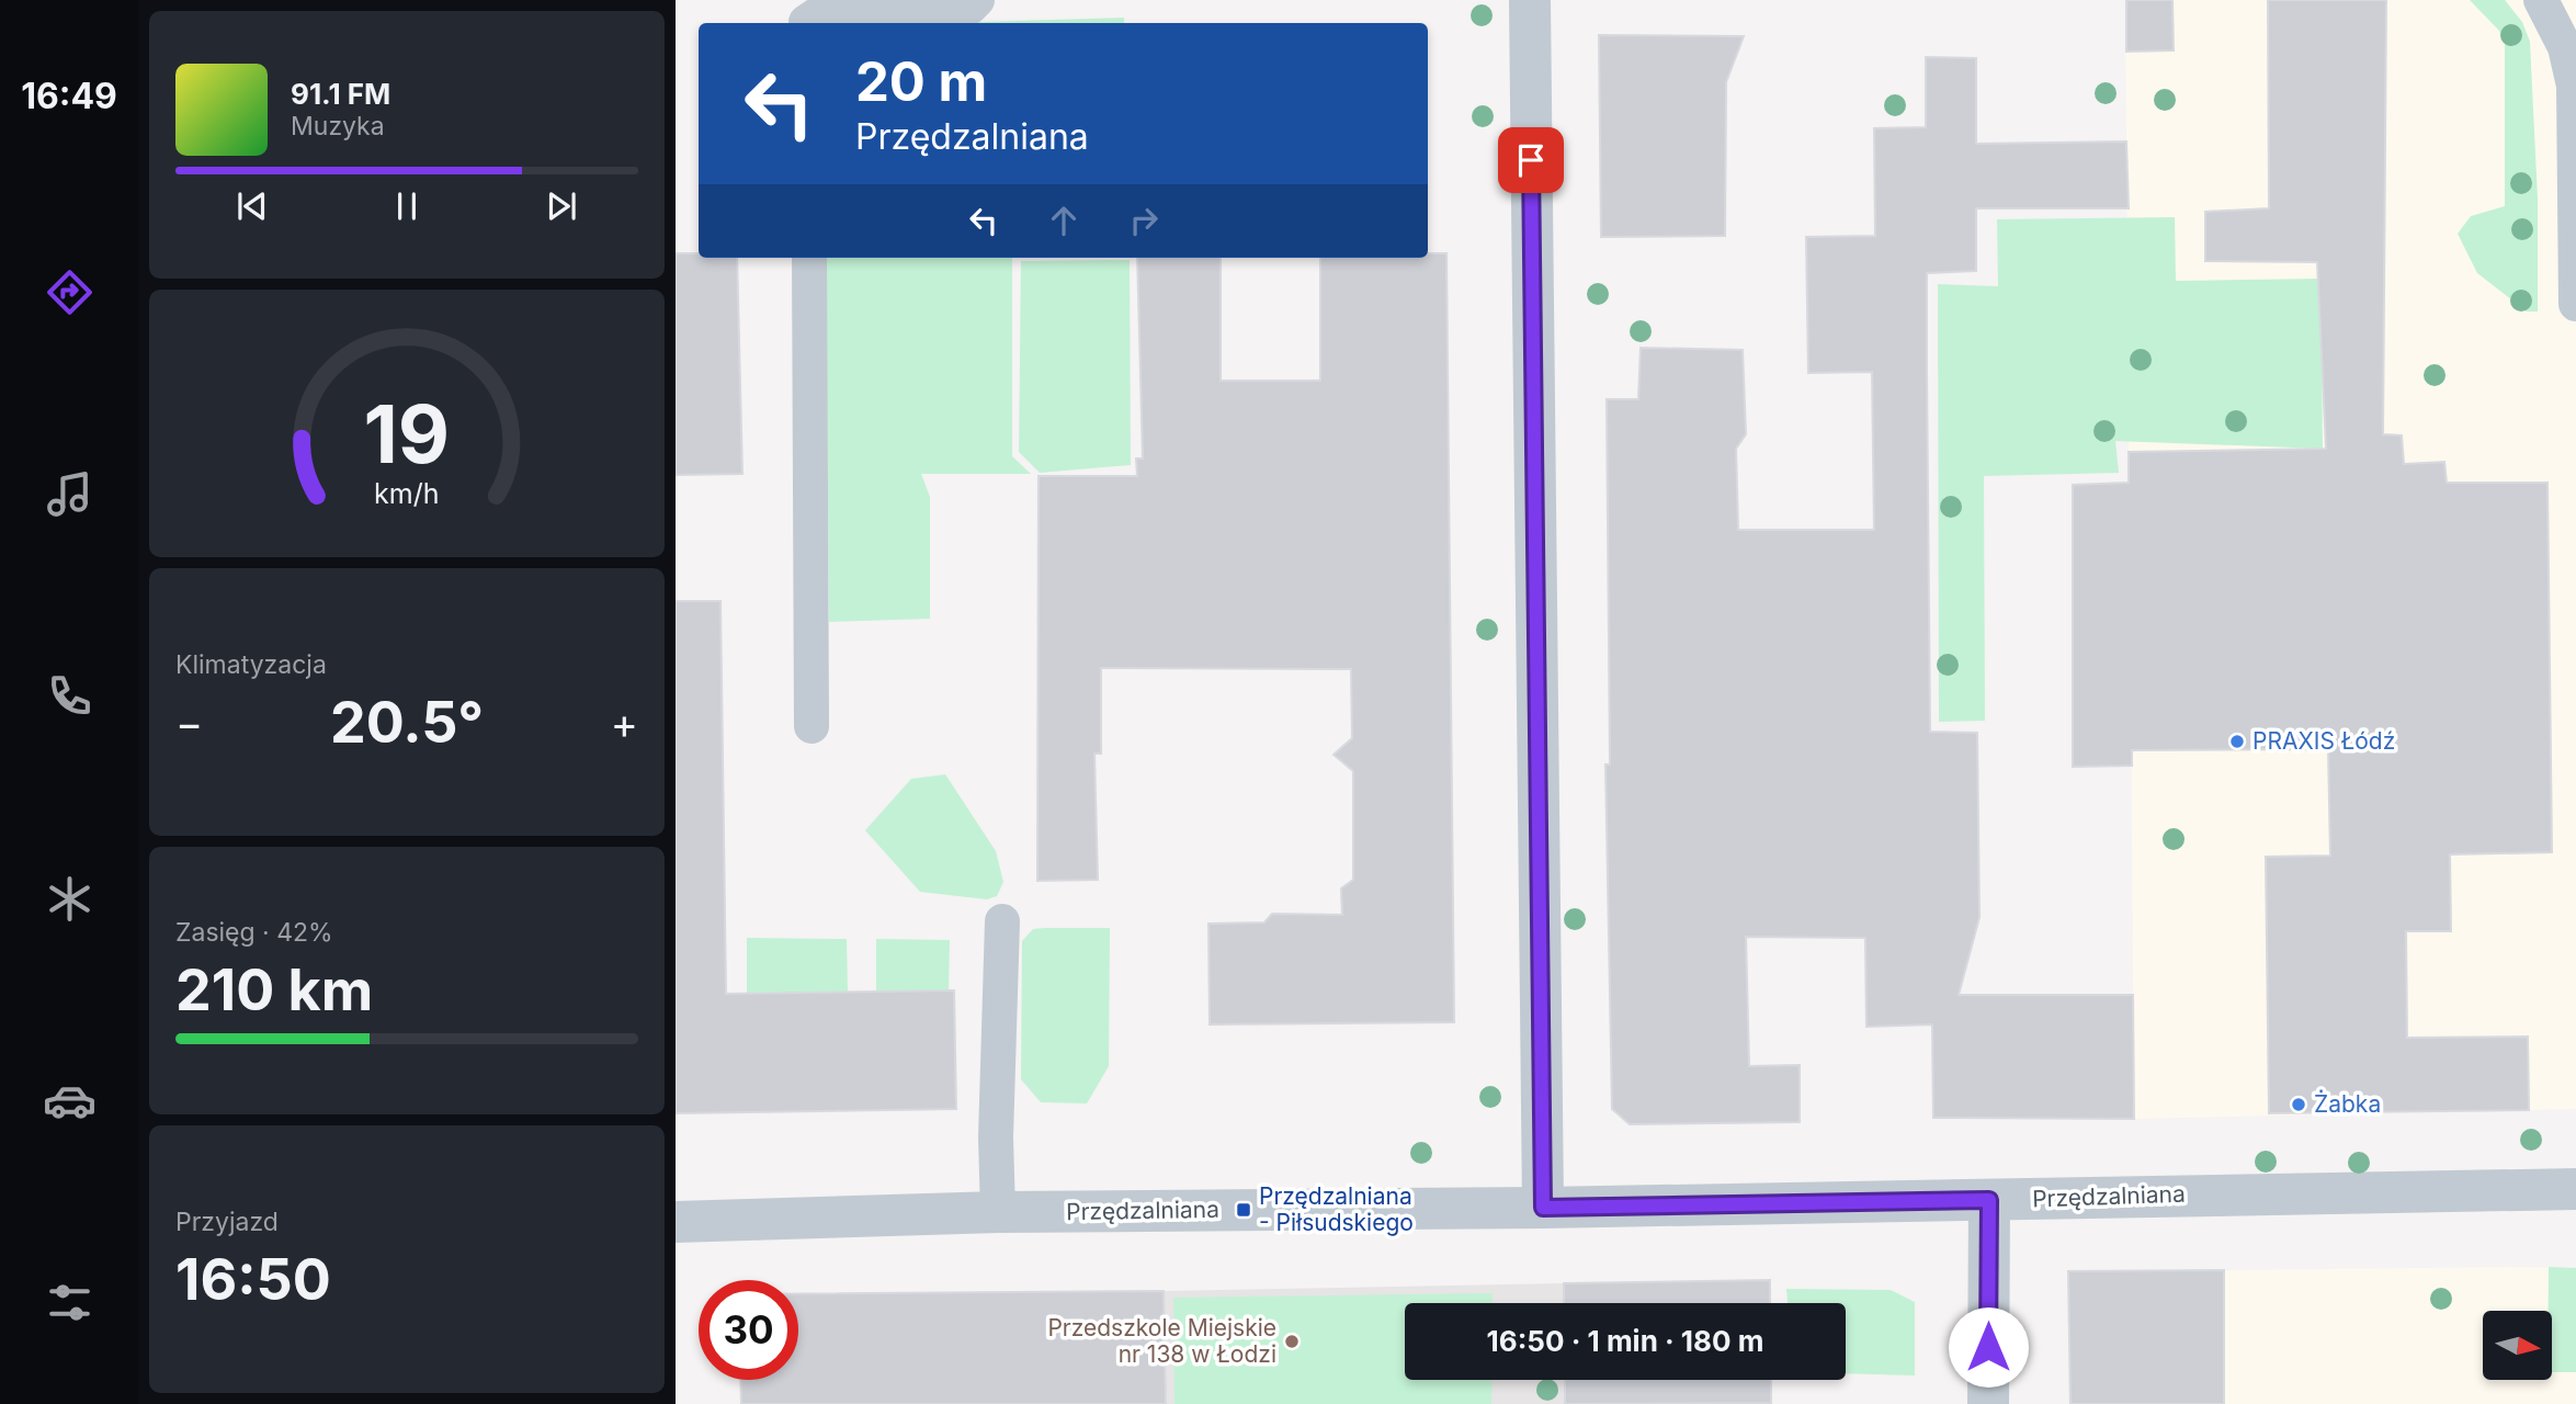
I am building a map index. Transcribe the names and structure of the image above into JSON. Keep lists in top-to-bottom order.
{
  "streets": {
    "street": ["Przędzalniana"]
  },
  "places": {
    "other": ["PRAXIS Łódź", "Żabka", "Przedszkole Miejskie nr 138 w Łodzi"],
    "transit": ["Przędzalniana - Piłsudskiego"]
  },
  "north": "right",
  "page": {
    "tabs": "16:49",
    "turn": ["20 m", "Przędzalniana"],
    "song": ["91.1 FM", "Muzyka"],
    "tile": [
      "Klimatyzacja",
      ["Zasięg · 42%", "210 km"],
      ["Przyjazd", "16:50"]
    ],
    "heat": ["−", "20.5°", "+"],
    "limit": "30",
    "trip": "16:50 · 1 min · 180 m",
    "gauge": ["19", "km/h"]
  }
}
